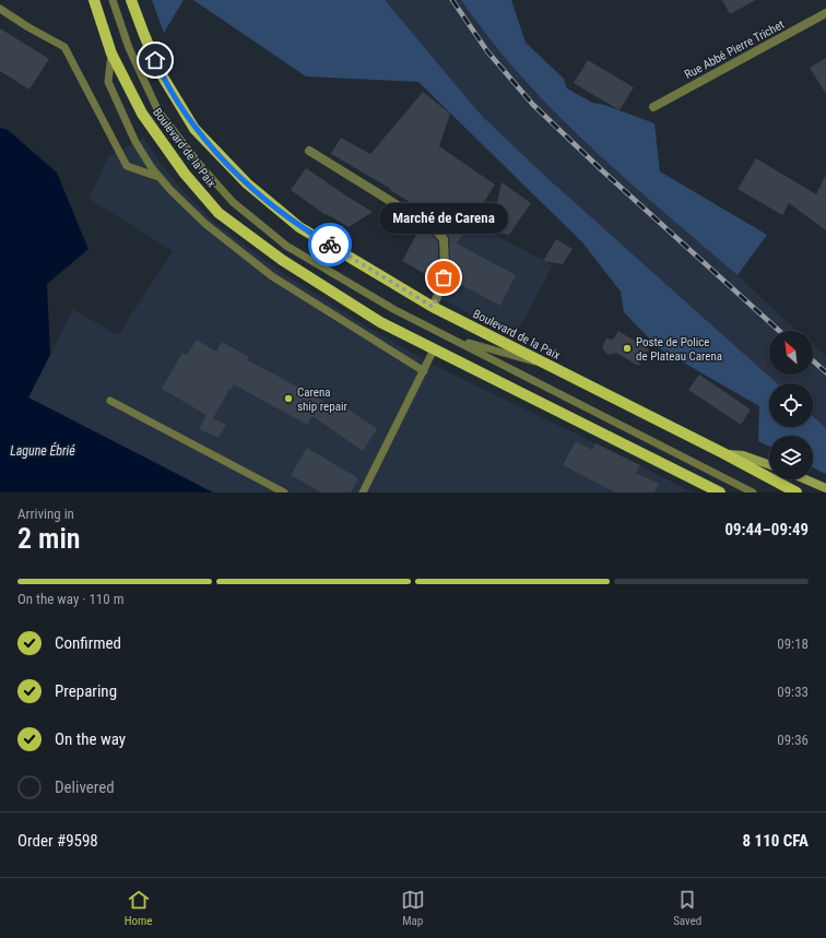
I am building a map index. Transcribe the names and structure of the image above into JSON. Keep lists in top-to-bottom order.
{
  "streets": {
    "main road": ["Boulevard de la Paix"],
    "street": ["Rue Abbé Pierre Trichet"]
  },
  "water": ["Lagune Ébrié"],
  "places": ["Marché de Carena", "Poste de Police de Plateau Carena", "Carena ship repair"],
  "north": "top left",
  "page": {
    "bubble": "Marché de Carena",
    "heading": ["2 min", "Arriving in", "09:44–09:49"],
    "panel": ["Order #9598", "8 110 CFA"],
    "bar": "On the way · 110 m",
    "list": [
      ["Confirmed", "09:18"],
      ["Preparing", "09:33"],
      ["On the way", "09:36"],
      "Delivered"
    ],
    "tabs": ["Home", "Map", "Saved"]
  }
}
